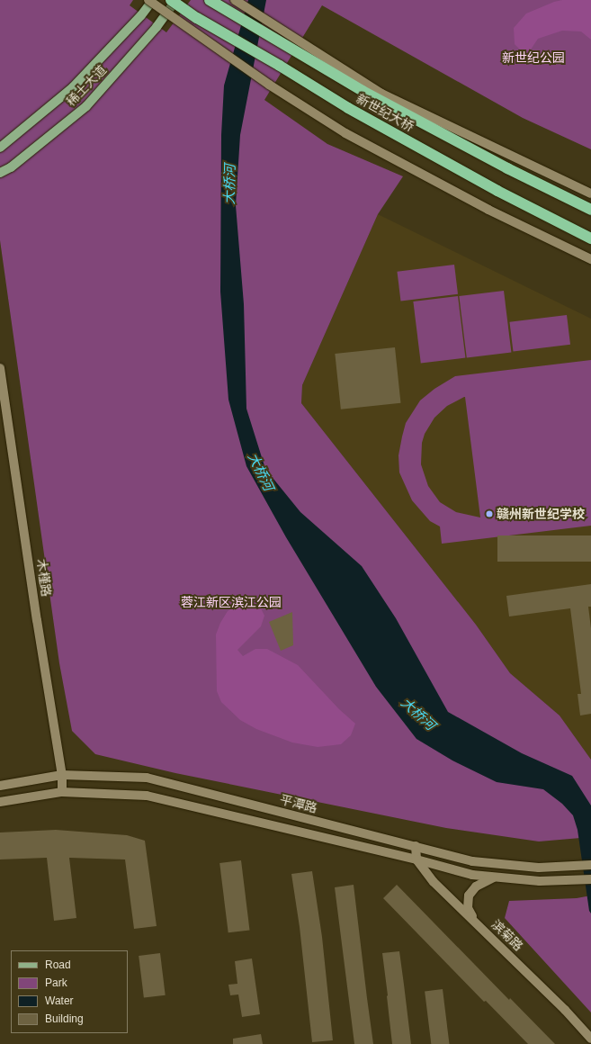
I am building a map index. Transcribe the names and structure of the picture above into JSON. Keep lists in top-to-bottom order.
{
  "streets": {
    "highway": ["新世纪大桥"],
    "main road": ["稀土大道"],
    "street": ["木槿路", "平潭路", "滨菊路"]
  },
  "crossings": [
    ["木槿路", "平潭路"]
  ],
  "water": ["大桥河"],
  "parks": ["新世纪公园", "蓉江新区滨江公园"],
  "places": ["赣州新世纪学校"],
  "legend": [
    "Road",
    "Park",
    "Water",
    "Building"
  ]
}
